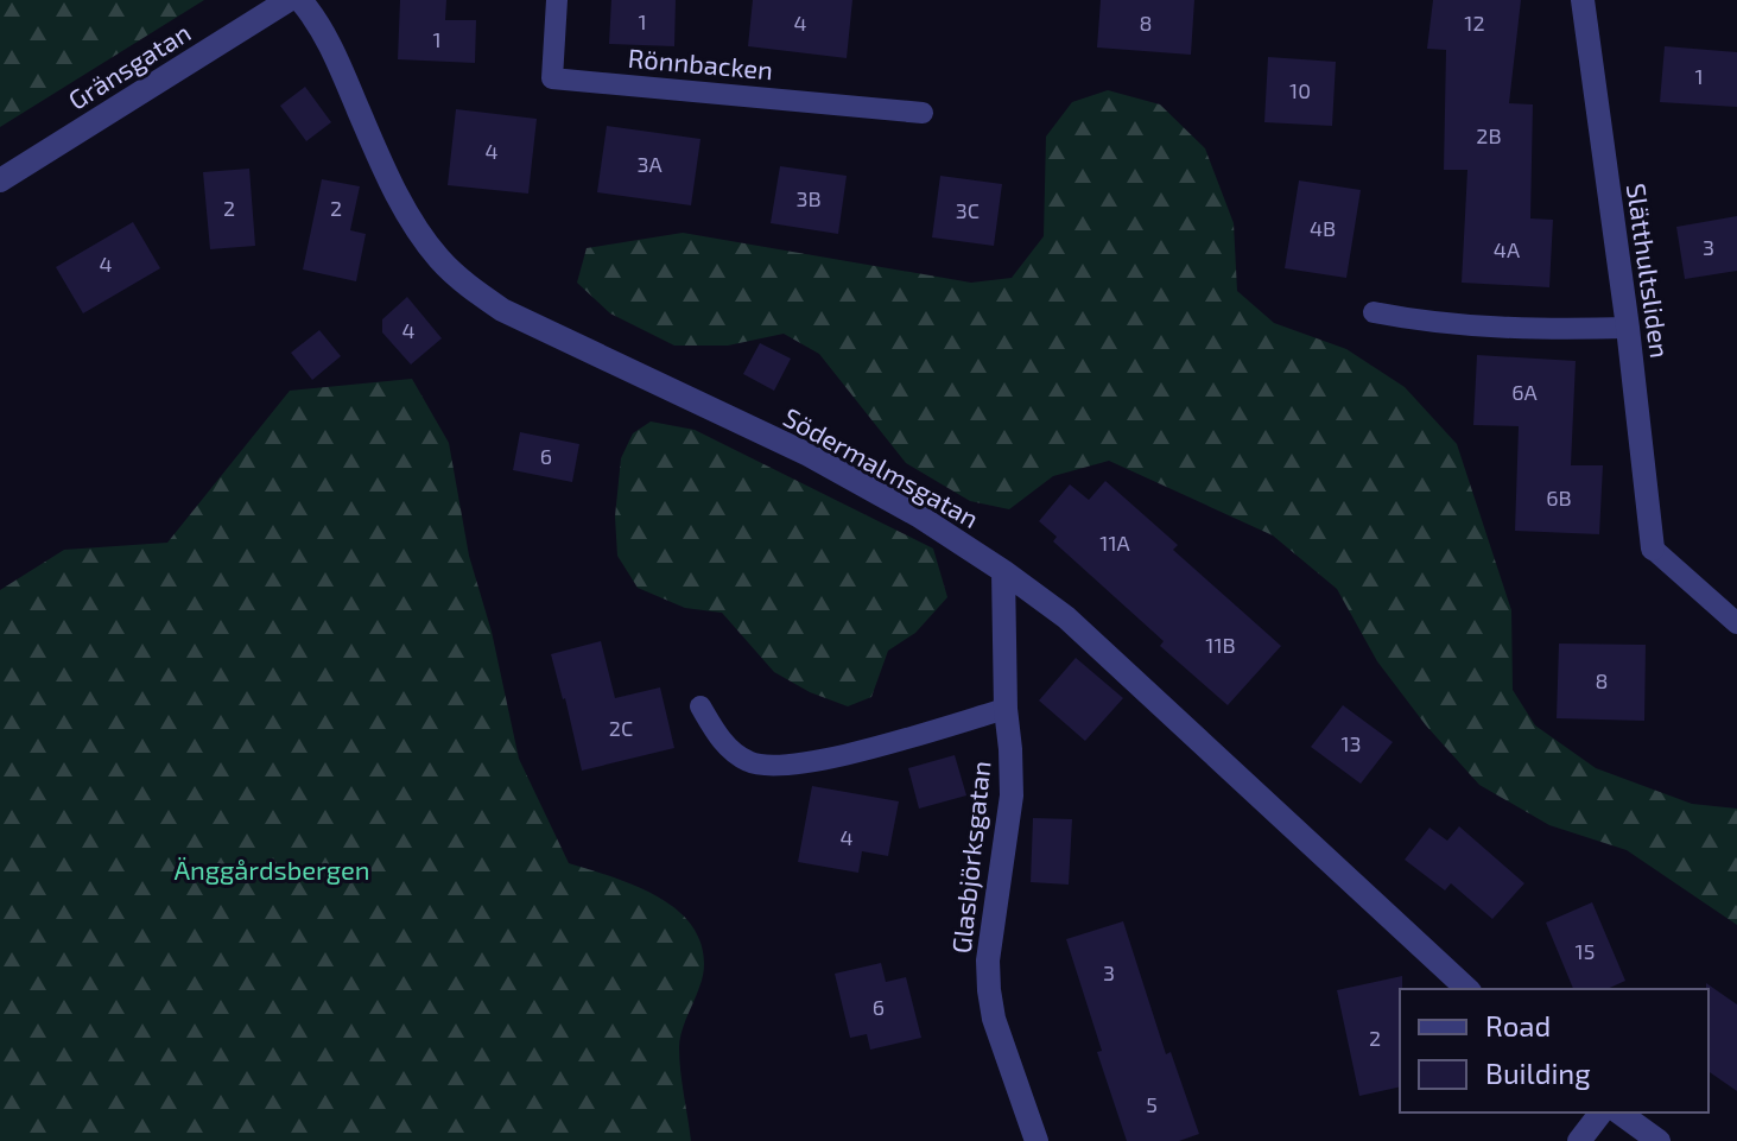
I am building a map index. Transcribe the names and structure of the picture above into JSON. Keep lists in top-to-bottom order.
{
  "streets": {
    "street": [
      "Gränsgatan",
      "Slätthultsliden",
      "Södermalmsgatan",
      "Glasbjörksgatan"
    ],
    "lane": ["Rönnbacken"]
  },
  "crossings": [
    ["Södermalmsgatan", "Glasbjörksgatan"]
  ],
  "parks": ["Änggårdsbergen"],
  "house_numbers": [
    "1",
    "4",
    "8",
    "12",
    "1",
    "1",
    "10",
    "2B",
    "4",
    "3A",
    "3B",
    "2",
    "2",
    "3C",
    "4B",
    "3",
    "4A",
    "4",
    "4",
    "6A",
    "6",
    "6B",
    "11A",
    "11B",
    "8",
    "2C",
    "13",
    "4",
    "15",
    "3",
    "6",
    "2",
    "5"
  ],
  "legend": ["Road", "Building"]
}
